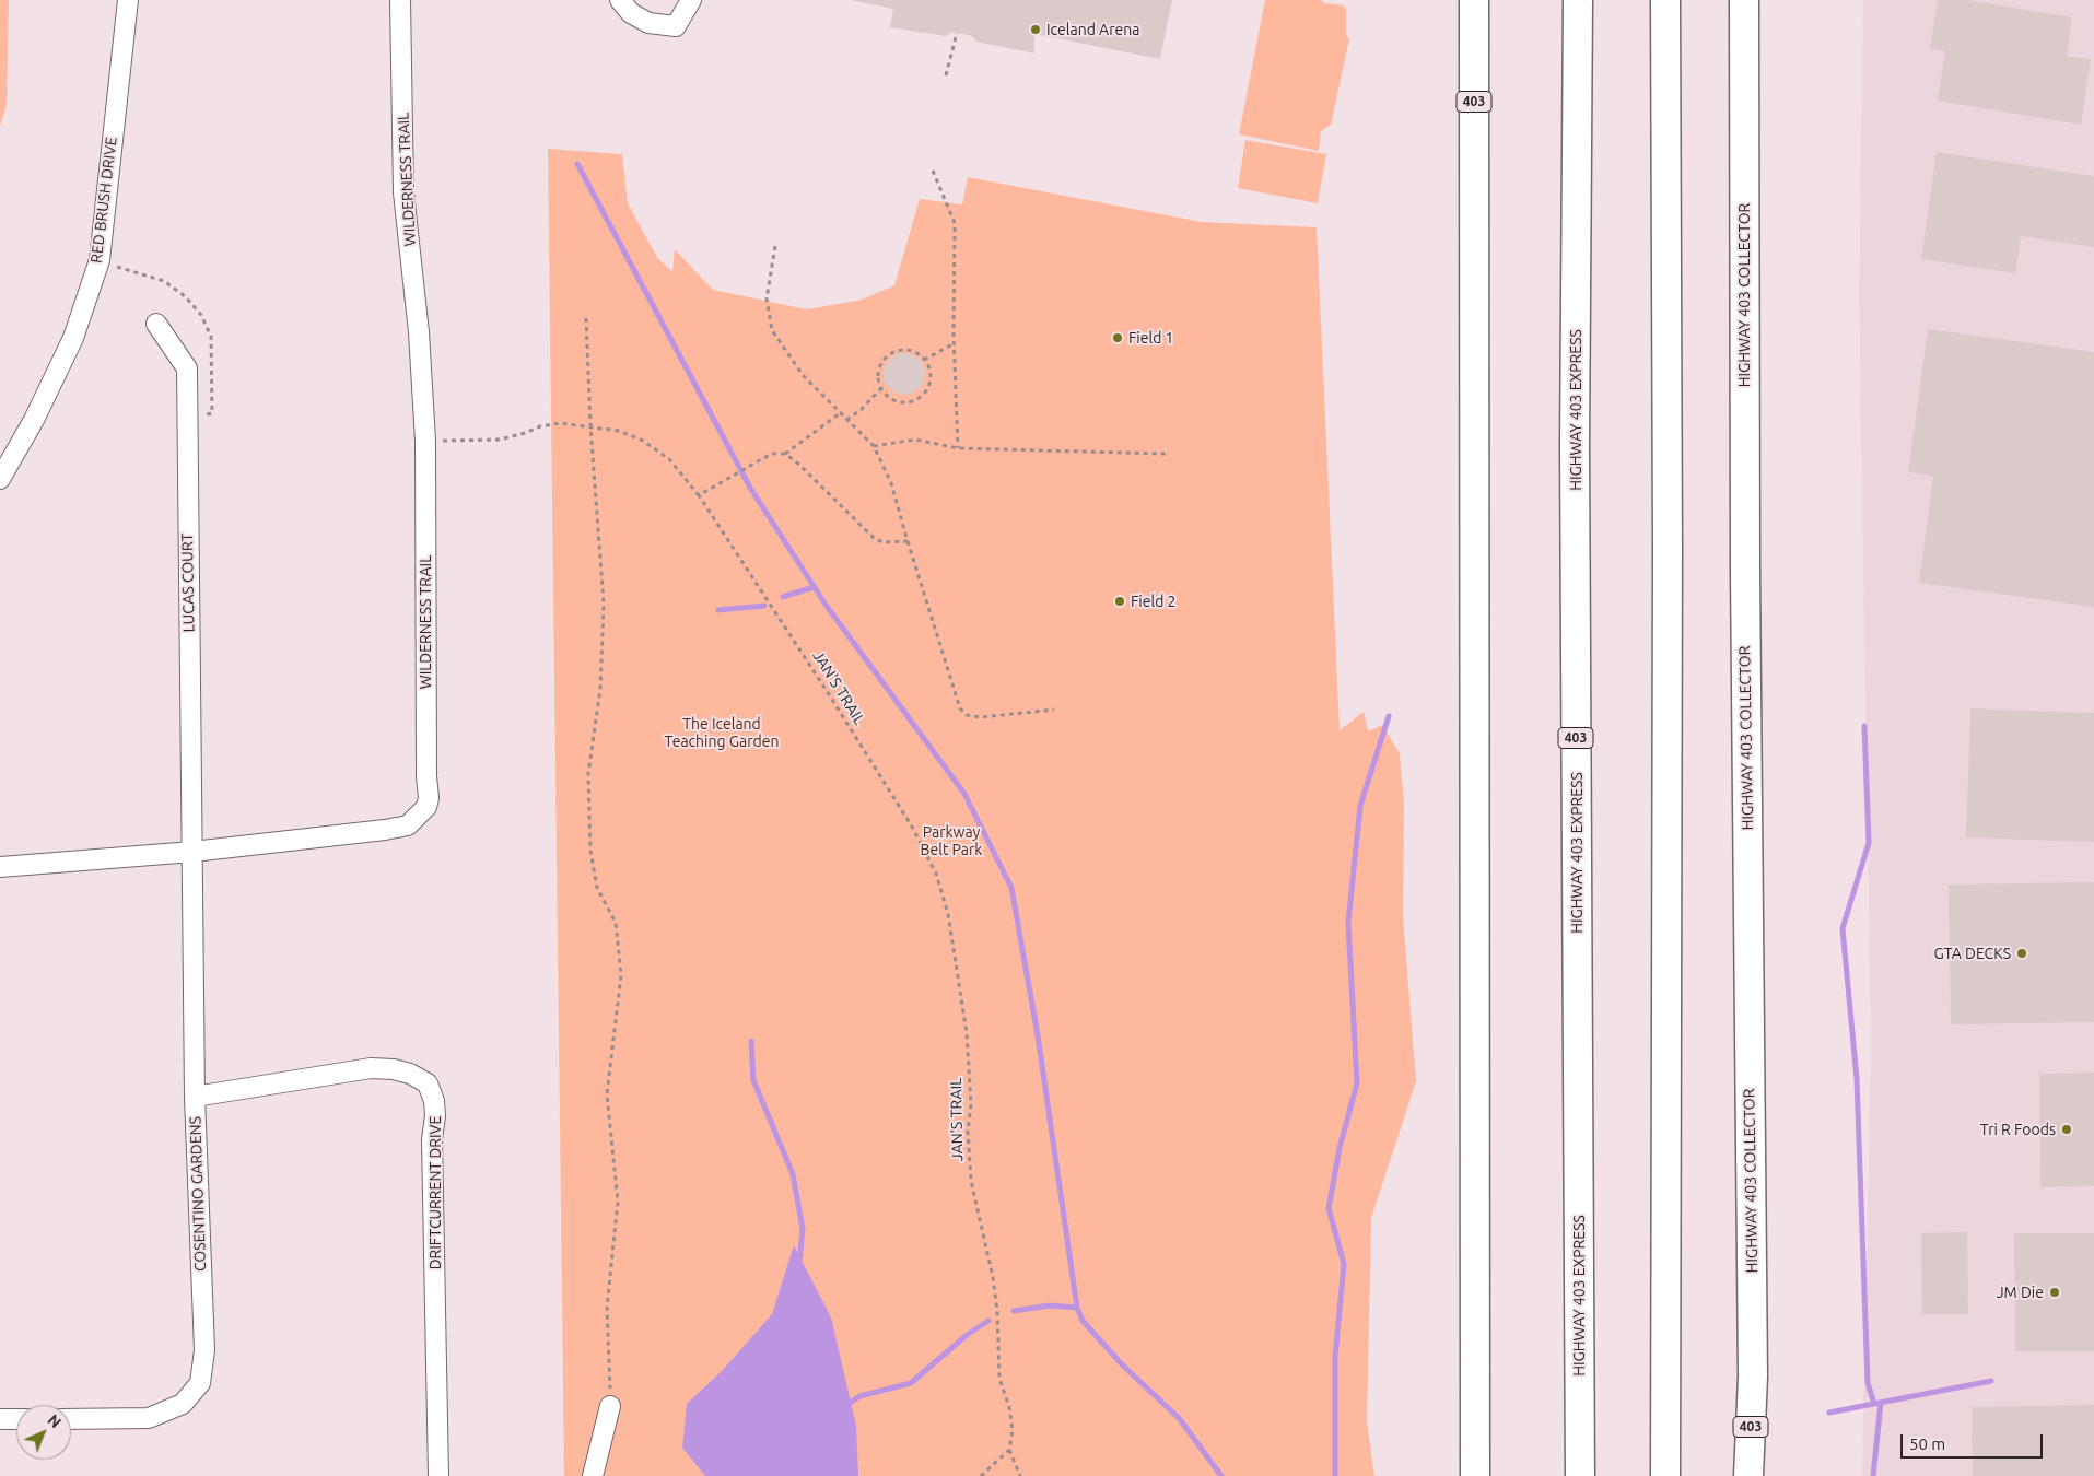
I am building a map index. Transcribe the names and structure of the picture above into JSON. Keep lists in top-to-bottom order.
{
  "streets": {
    "highway": ["403", "HIGHWAY 403 COLLECTOR", "HIGHWAY 403 EXPRESS"],
    "street": [
      "WILDERNESS TRAIL",
      "RED BRUSH DRIVE",
      "LUCAS COURT",
      "DRIFTCURRENT DRIVE",
      "COSENTINO GARDENS"
    ],
    "path": ["JAN'S TRAIL"]
  },
  "crossings": [
    ["WILDERNESS TRAIL", "LUCAS COURT"],
    ["WILDERNESS TRAIL", "JAN'S TRAIL"],
    ["WILDERNESS TRAIL", "COSENTINO GARDENS"],
    ["LUCAS COURT", "COSENTINO GARDENS"],
    ["DRIFTCURRENT DRIVE", "COSENTINO GARDENS"]
  ],
  "parks": ["The Iceland Teaching Garden", "Parkway Belt Park"],
  "places": [
    "Iceland Arena",
    "Field 1",
    "Field 2",
    "GTA DECKS",
    "Tri R Foods",
    "JM Die"
  ],
  "scale_bar": "50 m",
  "north": "top right"
}
